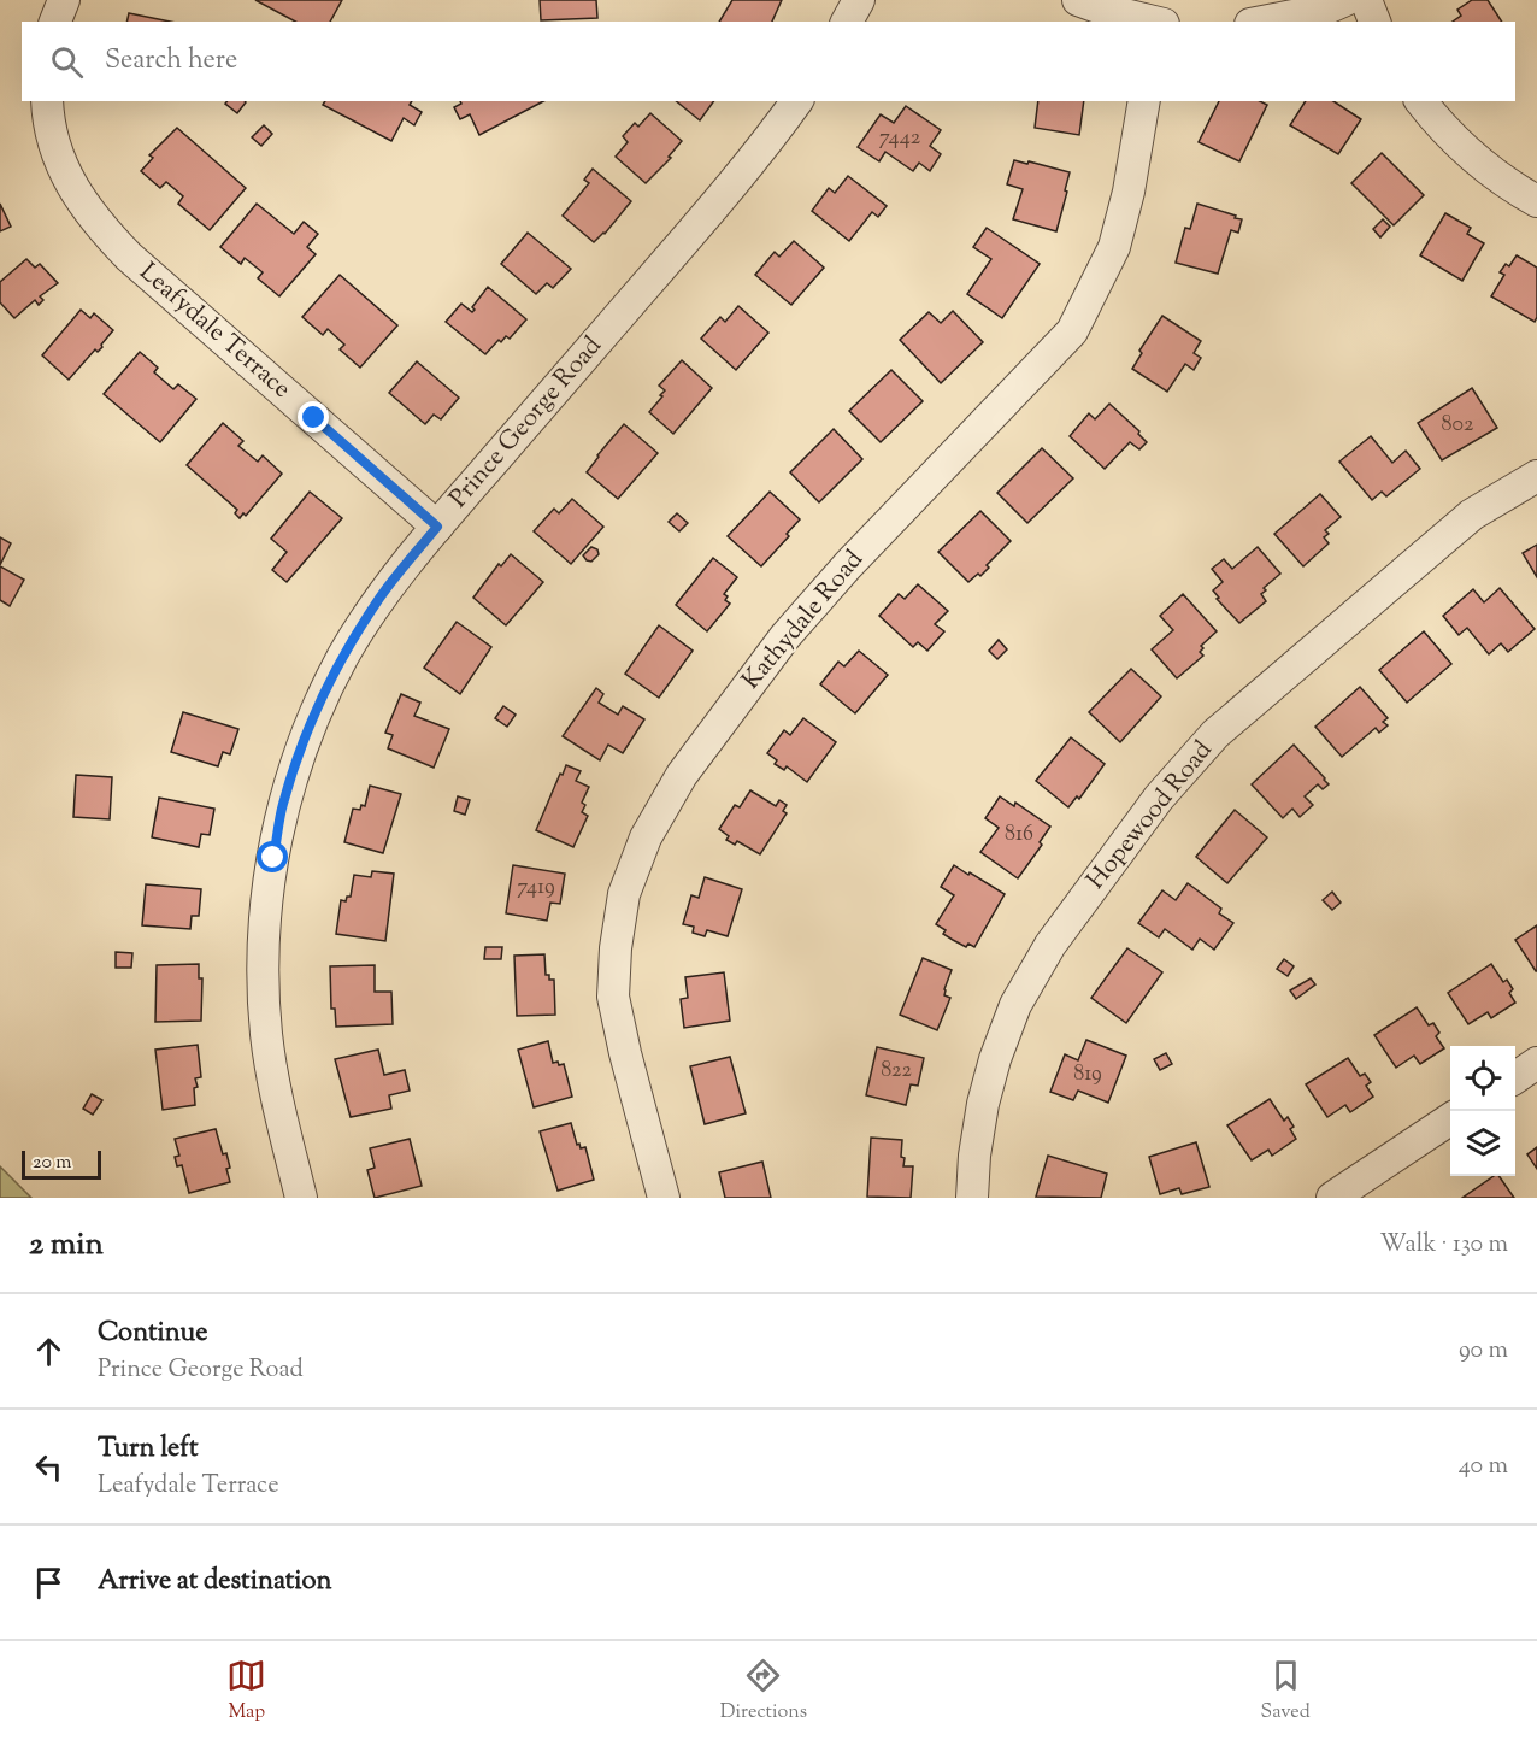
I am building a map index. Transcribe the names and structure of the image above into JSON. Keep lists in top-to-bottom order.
{
  "streets": {
    "street": [
      "Leafydale Terrace",
      "Prince George Road",
      "Kathydale Road",
      "Hopewood Road"
    ]
  },
  "crossings": [
    ["Leafydale Terrace", "Prince George Road"]
  ],
  "house_numbers": [
    "7442",
    "802",
    "816",
    "7419",
    "822",
    "819"
  ],
  "scale_bar": "20 m",
  "page": {
    "search": "Search here",
    "scale": "20 m",
    "heading": ["2 min", "Walk · 130 m"],
    "list": [
      ["Continue", "Prince George Road", "90 m"],
      ["Turn left", "Leafydale Terrace", "40 m"],
      "Arrive at destination"
    ],
    "nav": ["Map", "Directions", "Saved"]
  }
}
